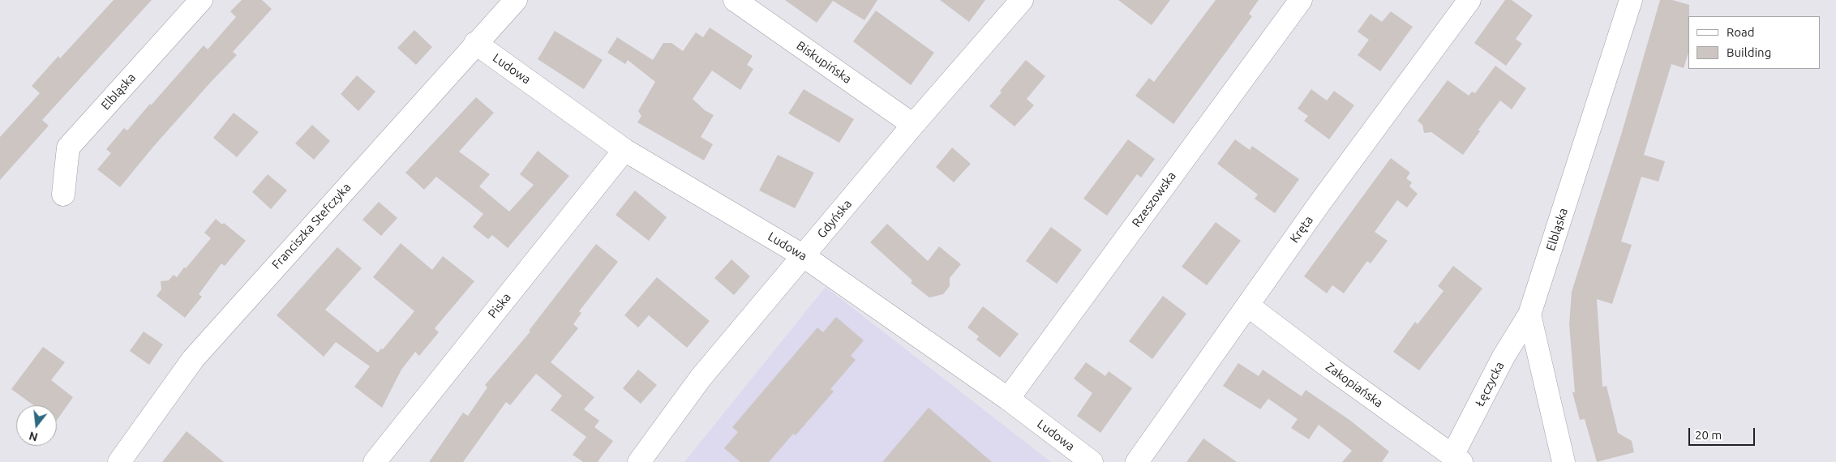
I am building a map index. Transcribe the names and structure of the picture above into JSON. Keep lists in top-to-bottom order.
{
  "streets": {
    "street": [
      "Biskupińska",
      "Ludowa",
      "Elbląska",
      "Rzeszowska",
      "Gdyńska",
      "Franciszka Stefczyka",
      "Kręta",
      "Piska",
      "Łęczycka",
      "Zakopiańska"
    ]
  },
  "crossings": [
    ["Biskupińska", "Gdyńska"],
    ["Ludowa", "Rzeszowska"],
    ["Ludowa", "Gdyńska"],
    ["Ludowa", "Franciszka Stefczyka"],
    ["Ludowa", "Piska"],
    ["Elbląska", "Łęczycka"],
    ["Kręta", "Zakopiańska"],
    ["Łęczycka", "Zakopiańska"]
  ],
  "legend": ["Road", "Building"],
  "scale_bar": "20 m",
  "north": "bottom"
}
